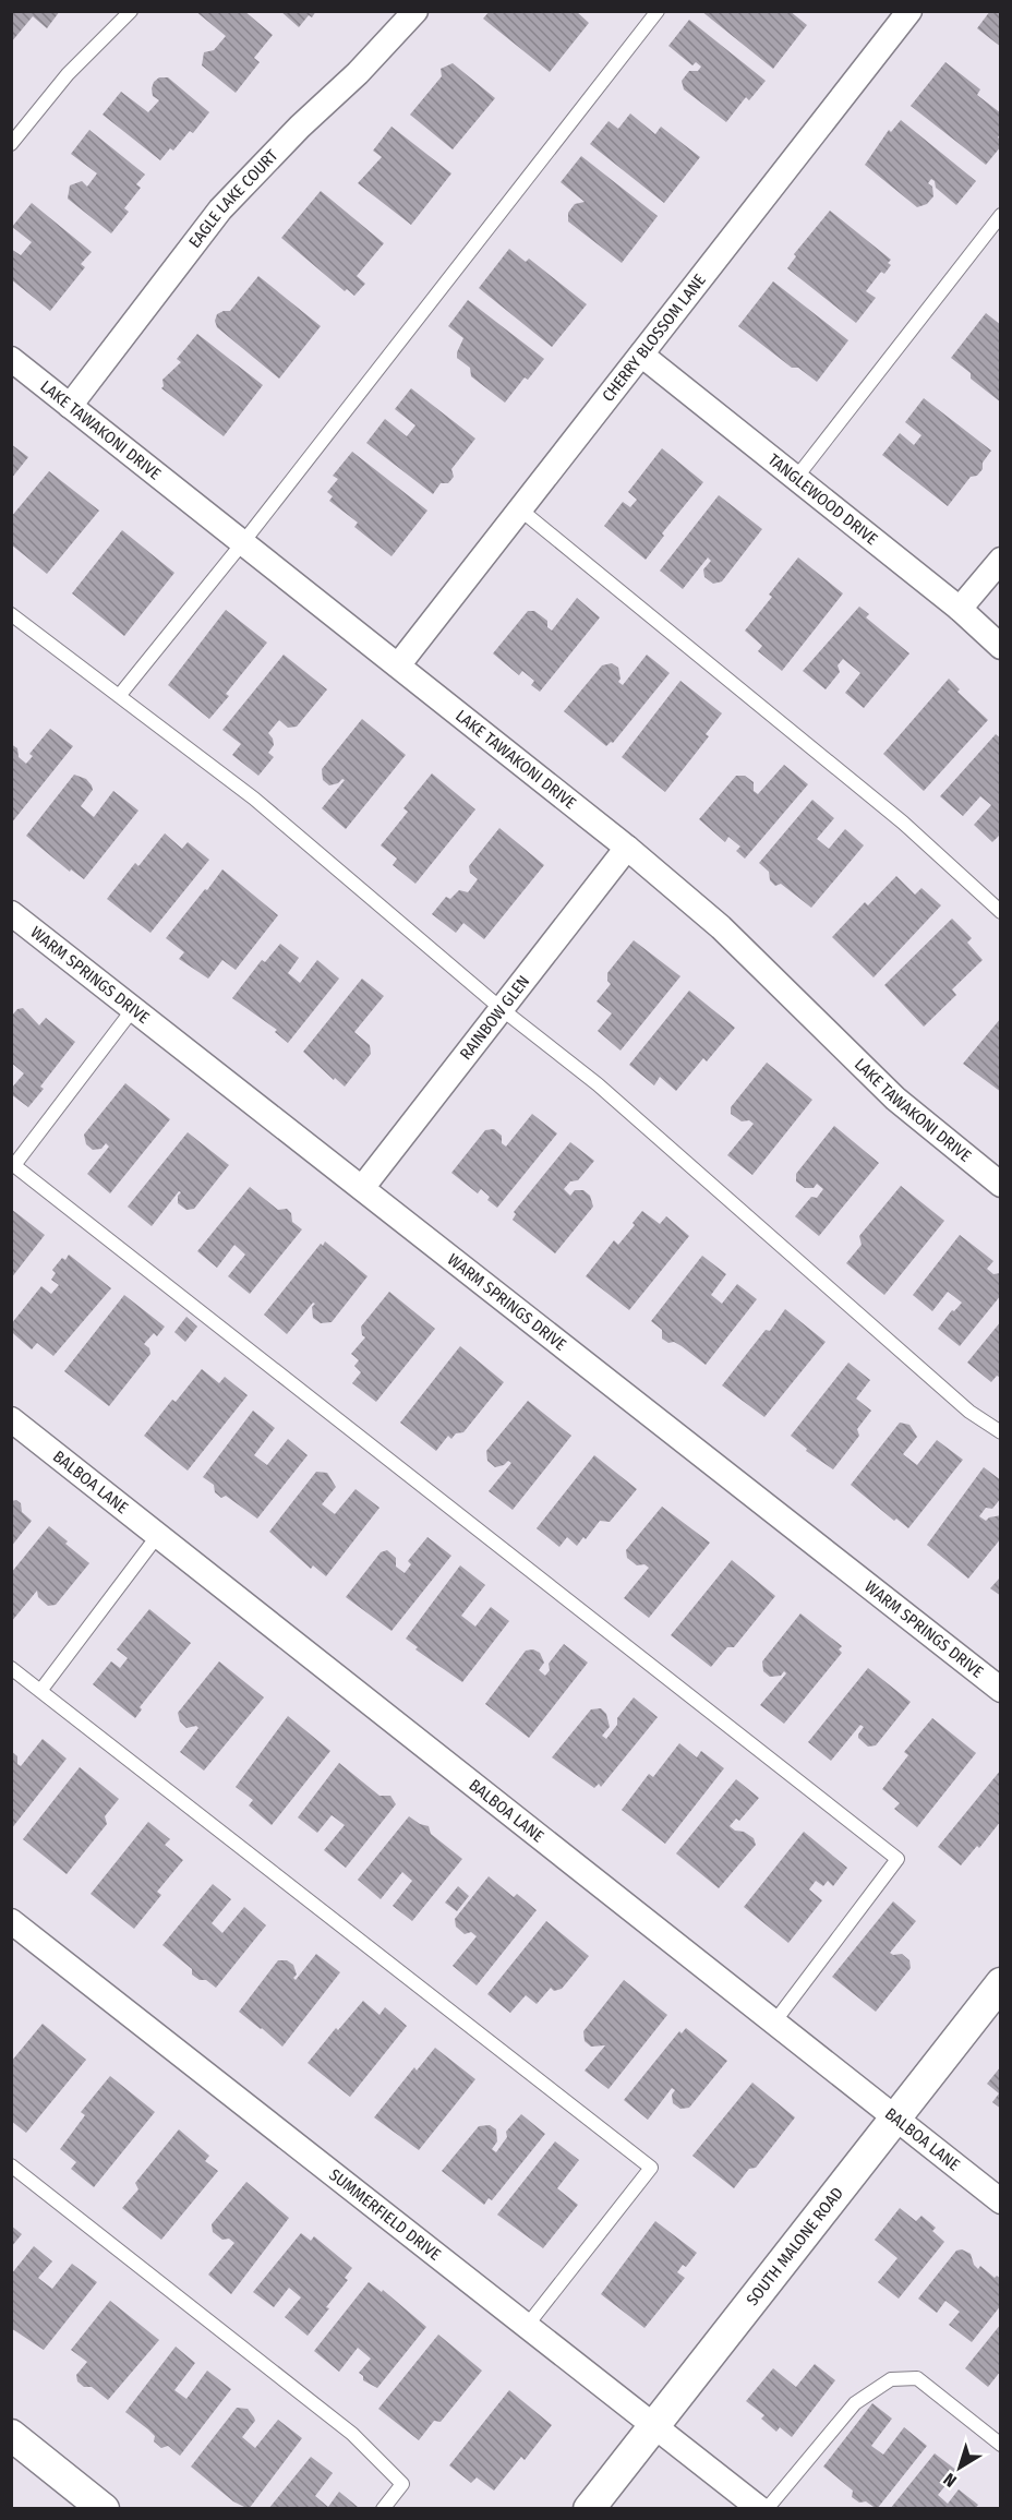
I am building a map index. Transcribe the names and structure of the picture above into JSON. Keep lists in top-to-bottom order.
{
  "streets": {
    "street": [
      "EAGLE LAKE COURT",
      "CHERRY BLOSSOM LANE",
      "LAKE TAWAKONI DRIVE",
      "TANGLEWOOD DRIVE",
      "WARM SPRINGS DRIVE",
      "RAINBOW GLEN",
      "BALBOA LANE",
      "SUMMERFIELD DRIVE",
      "SOUTH MALONE ROAD"
    ]
  },
  "crossings": [
    ["EAGLE LAKE COURT", "LAKE TAWAKONI DRIVE"],
    ["CHERRY BLOSSOM LANE", "LAKE TAWAKONI DRIVE"],
    ["CHERRY BLOSSOM LANE", "TANGLEWOOD DRIVE"],
    ["LAKE TAWAKONI DRIVE", "RAINBOW GLEN"],
    ["WARM SPRINGS DRIVE", "RAINBOW GLEN"],
    ["BALBOA LANE", "SOUTH MALONE ROAD"],
    ["SUMMERFIELD DRIVE", "SOUTH MALONE ROAD"]
  ],
  "north": "bottom left"
}
